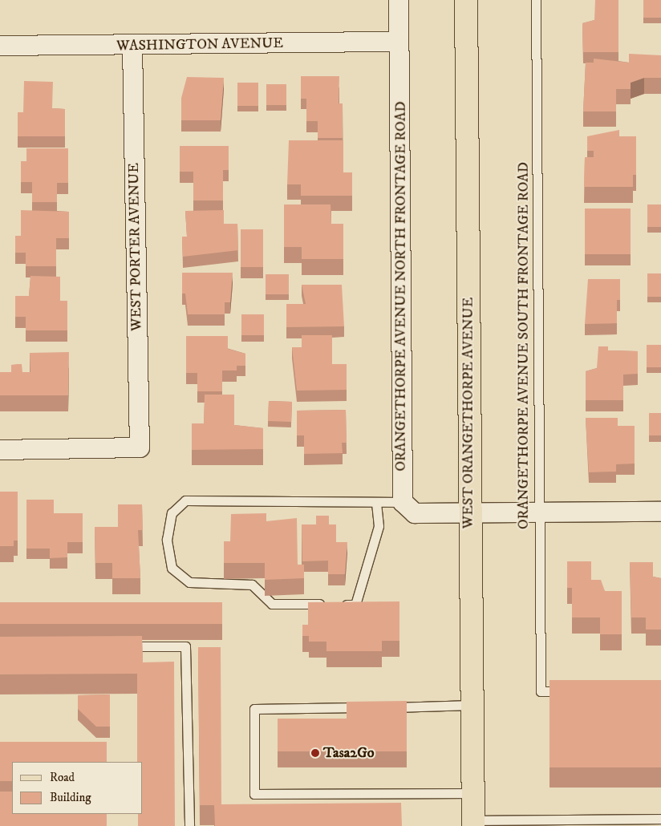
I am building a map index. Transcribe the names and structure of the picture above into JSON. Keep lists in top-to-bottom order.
{
  "streets": {
    "main road": ["WEST ORANGETHORPE AVENUE"],
    "street": ["WASHINGTON AVENUE", "WEST PORTER AVENUE", "ORANGETHORPE AVENUE NORTH FRONTAGE ROAD"],
    "lane": ["ORANGETHORPE AVENUE SOUTH FRONTAGE ROAD"]
  },
  "crossings": [
    ["WASHINGTON AVENUE", "WEST PORTER AVENUE"],
    ["WASHINGTON AVENUE", "ORANGETHORPE AVENUE NORTH FRONTAGE ROAD"]
  ],
  "places": ["Tasa2Go"],
  "legend": ["Road", "Building"]
}
